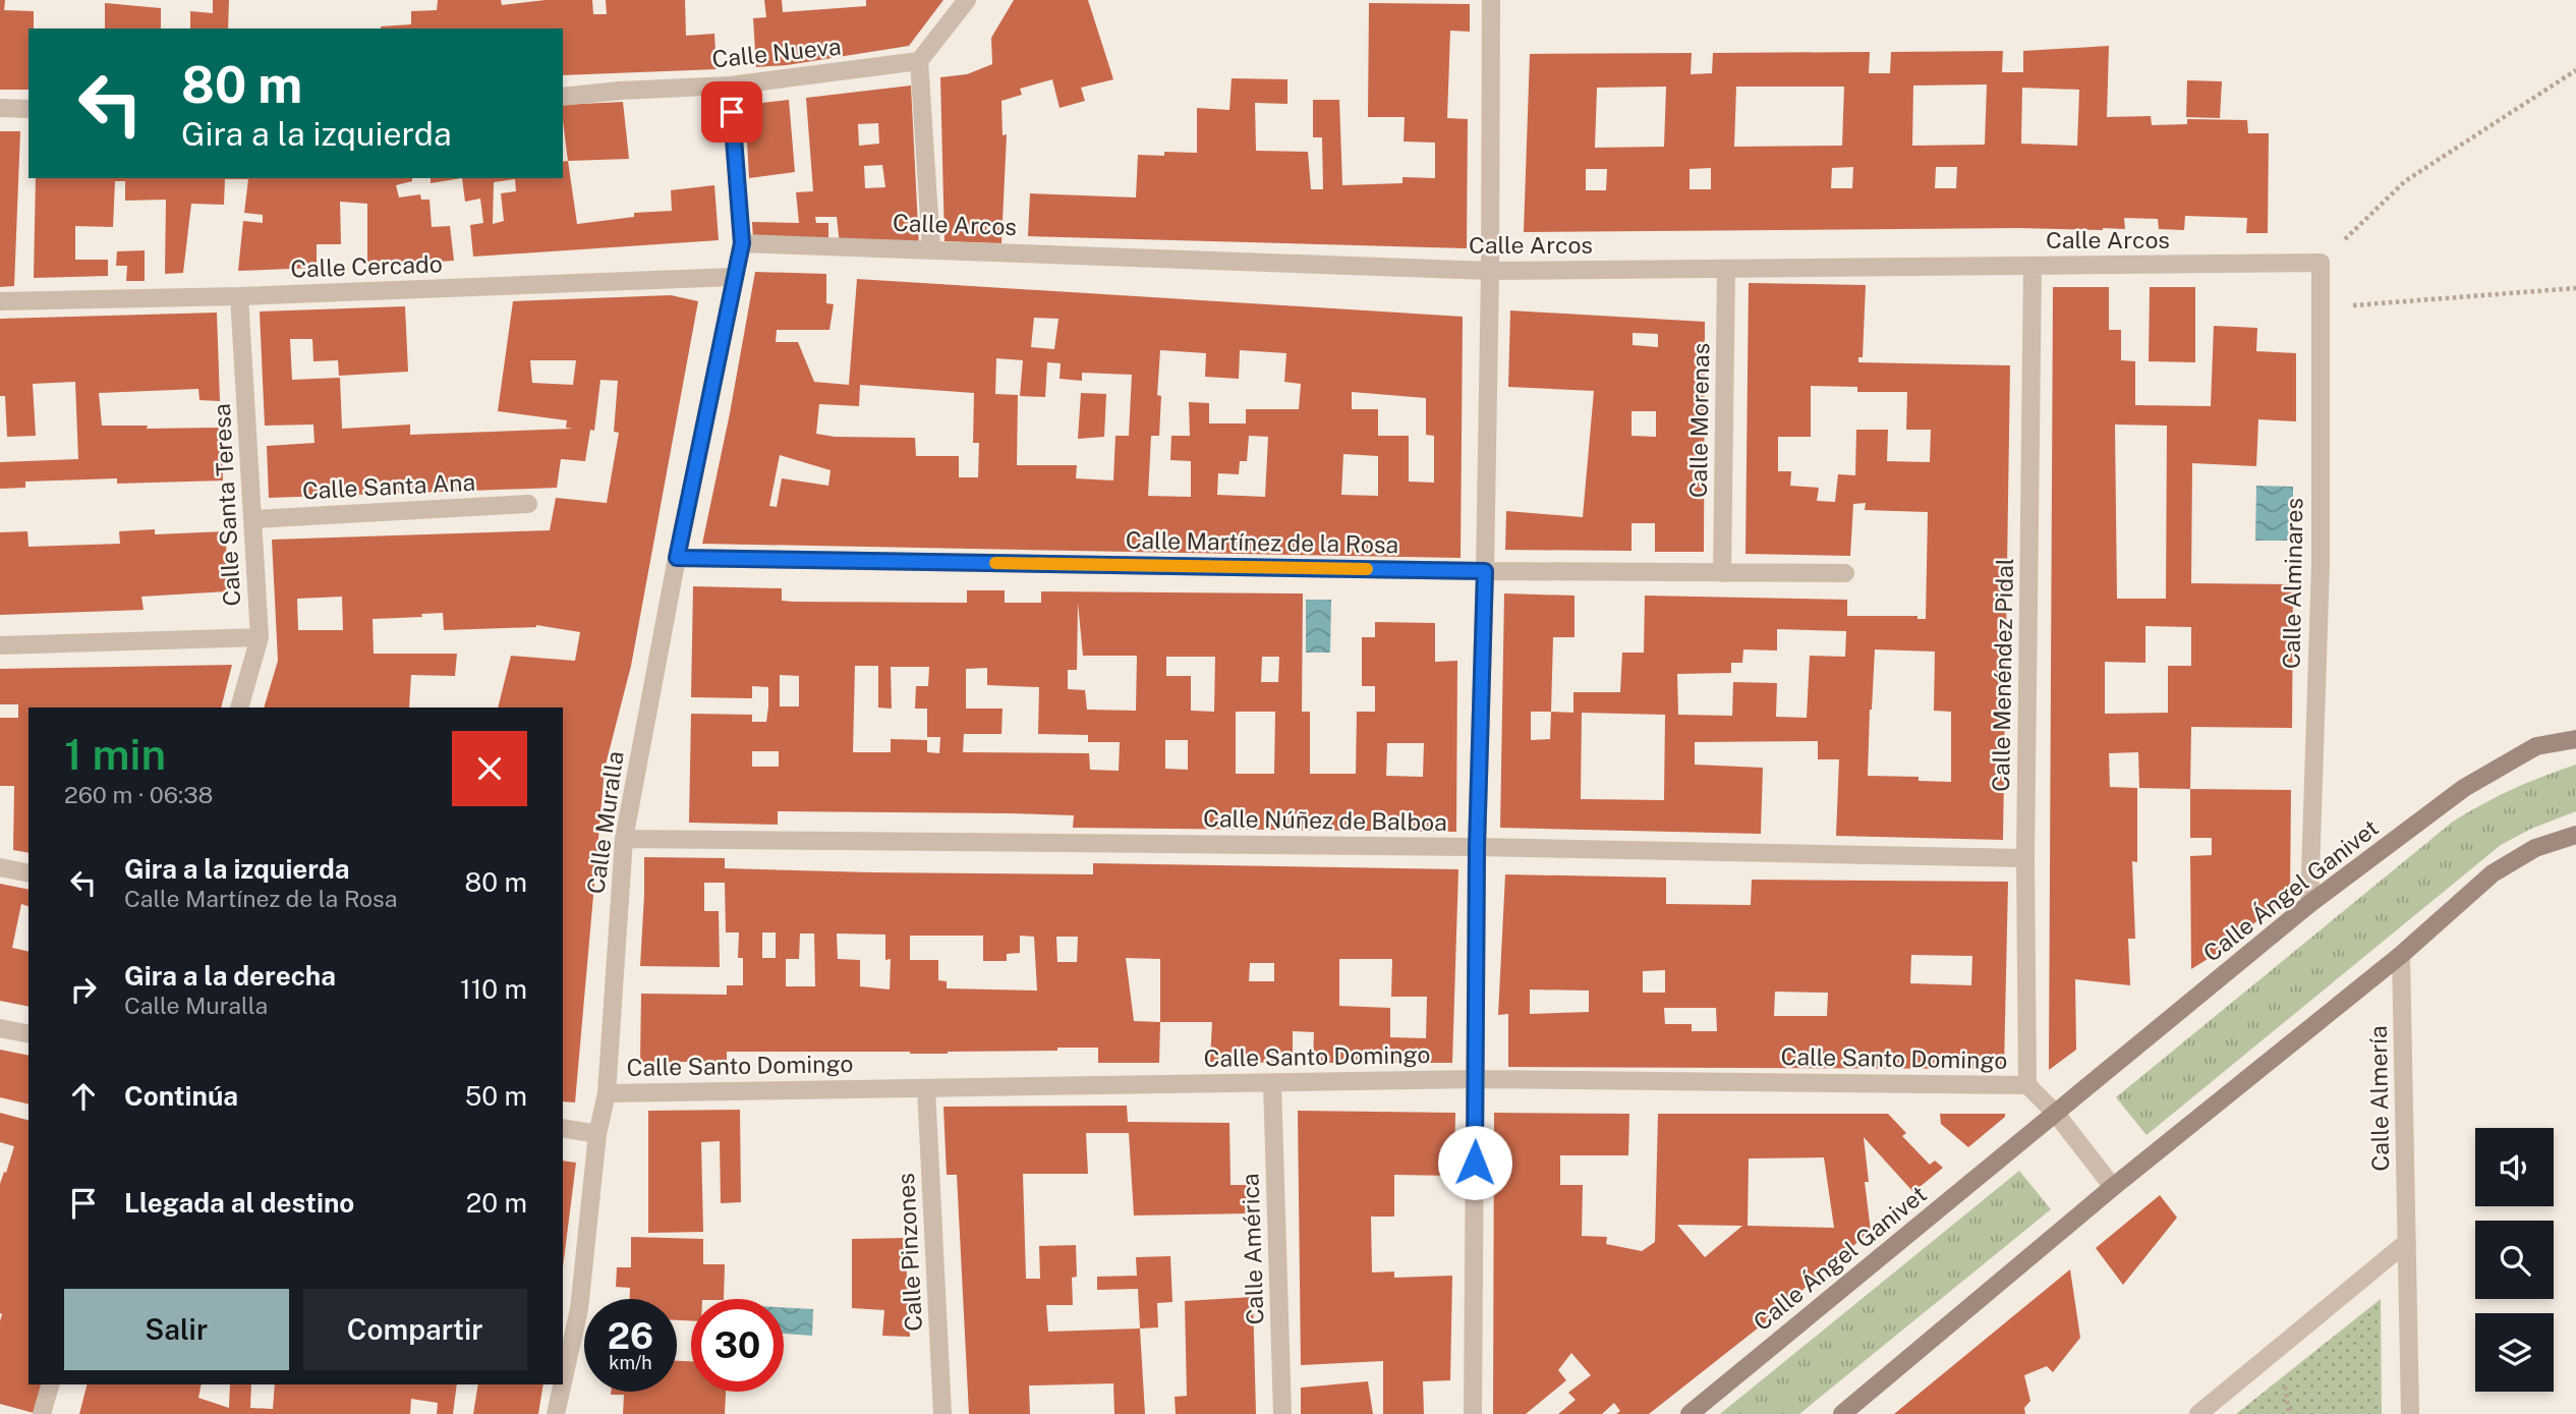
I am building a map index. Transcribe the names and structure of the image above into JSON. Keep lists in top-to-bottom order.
{
  "streets": {
    "street": [
      "Calle Nueva",
      "Calle Arcos",
      "Calle Cercado",
      "Calle Morenas",
      "Calle Santa Ana",
      "Calle Santa Teresa",
      "Calle Martínez de la Rosa",
      "Calle Alminares",
      "Calle Menéndez Pidal",
      "Calle Núñez de Balboa",
      "Calle Muralla",
      "Calle Ángel Ganivet",
      "Calle Santo Domingo",
      "Calle Almería",
      "Calle América",
      "Calle Pinzones"
    ]
  },
  "crossings": [
    ["Calle Nueva", "Calle Muralla"],
    ["Calle Arcos", "Calle Morenas"],
    ["Calle Arcos", "Calle Alminares"],
    ["Calle Arcos", "Calle Menéndez Pidal"],
    ["Calle Arcos", "Calle Muralla"],
    ["Calle Cercado", "Calle Santa Teresa"],
    ["Calle Cercado", "Calle Muralla"],
    ["Calle Morenas", "Calle Martínez de la Rosa"],
    ["Calle Santa Ana", "Calle Santa Teresa"],
    ["Calle Martínez de la Rosa", "Calle Muralla"],
    ["Calle Alminares", "Calle Ángel Ganivet"],
    ["Calle Menéndez Pidal", "Calle Núñez de Balboa"],
    ["Calle Menéndez Pidal", "Calle Santo Domingo"],
    ["Calle Núñez de Balboa", "Calle Muralla"],
    ["Calle Muralla", "Calle Santo Domingo"],
    ["Calle Santo Domingo", "Calle América"],
    ["Calle Santo Domingo", "Calle Pinzones"]
  ],
  "page": {
    "turn": ["80 m", "Gira a la izquierda"],
    "heading": ["1 min", "260 m · 06:38"],
    "list": [
      {
        "name": "Gira a la izquierda",
        "note": "Calle Martínez de la Rosa",
        "value": "80 m"
      },
      {
        "name": "Gira a la derecha",
        "note": "Calle Muralla",
        "value": "110 m"
      },
      {
        "name": "Continúa",
        "value": "50 m"
      },
      {
        "name": "Llegada al destino",
        "value": "20 m"
      }
    ],
    "buttons": ["Salir", "Compartir"],
    "speed": "26 km/h",
    "limit": "30"
  }
}
